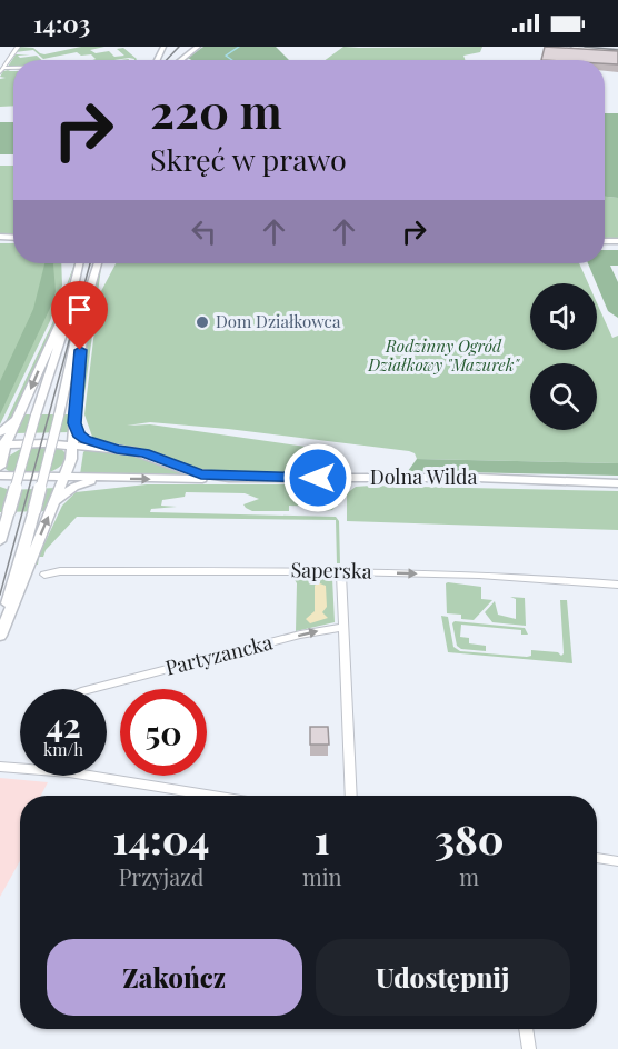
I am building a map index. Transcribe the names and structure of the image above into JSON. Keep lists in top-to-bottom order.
{
  "streets": {
    "main road": ["Dolna Wilda"],
    "street": ["Saperska", "Partyzancka"]
  },
  "one_way": ["Saperska", "Partyzancka"],
  "parks": ["Rodzinny Ogród Działkowy \"Mazurek\""],
  "places": ["Dom Działkowca"],
  "page": {
    "status": "14:03",
    "turn": ["220 m", "Skręć w prawo"],
    "speed": "42 km/h",
    "limit": "50",
    "eta": [
      "14:04",
      "Przyjazd",
      "1",
      "min",
      "380",
      "m"
    ],
    "buttons": ["Zakończ", "Udostępnij"]
  }
}
